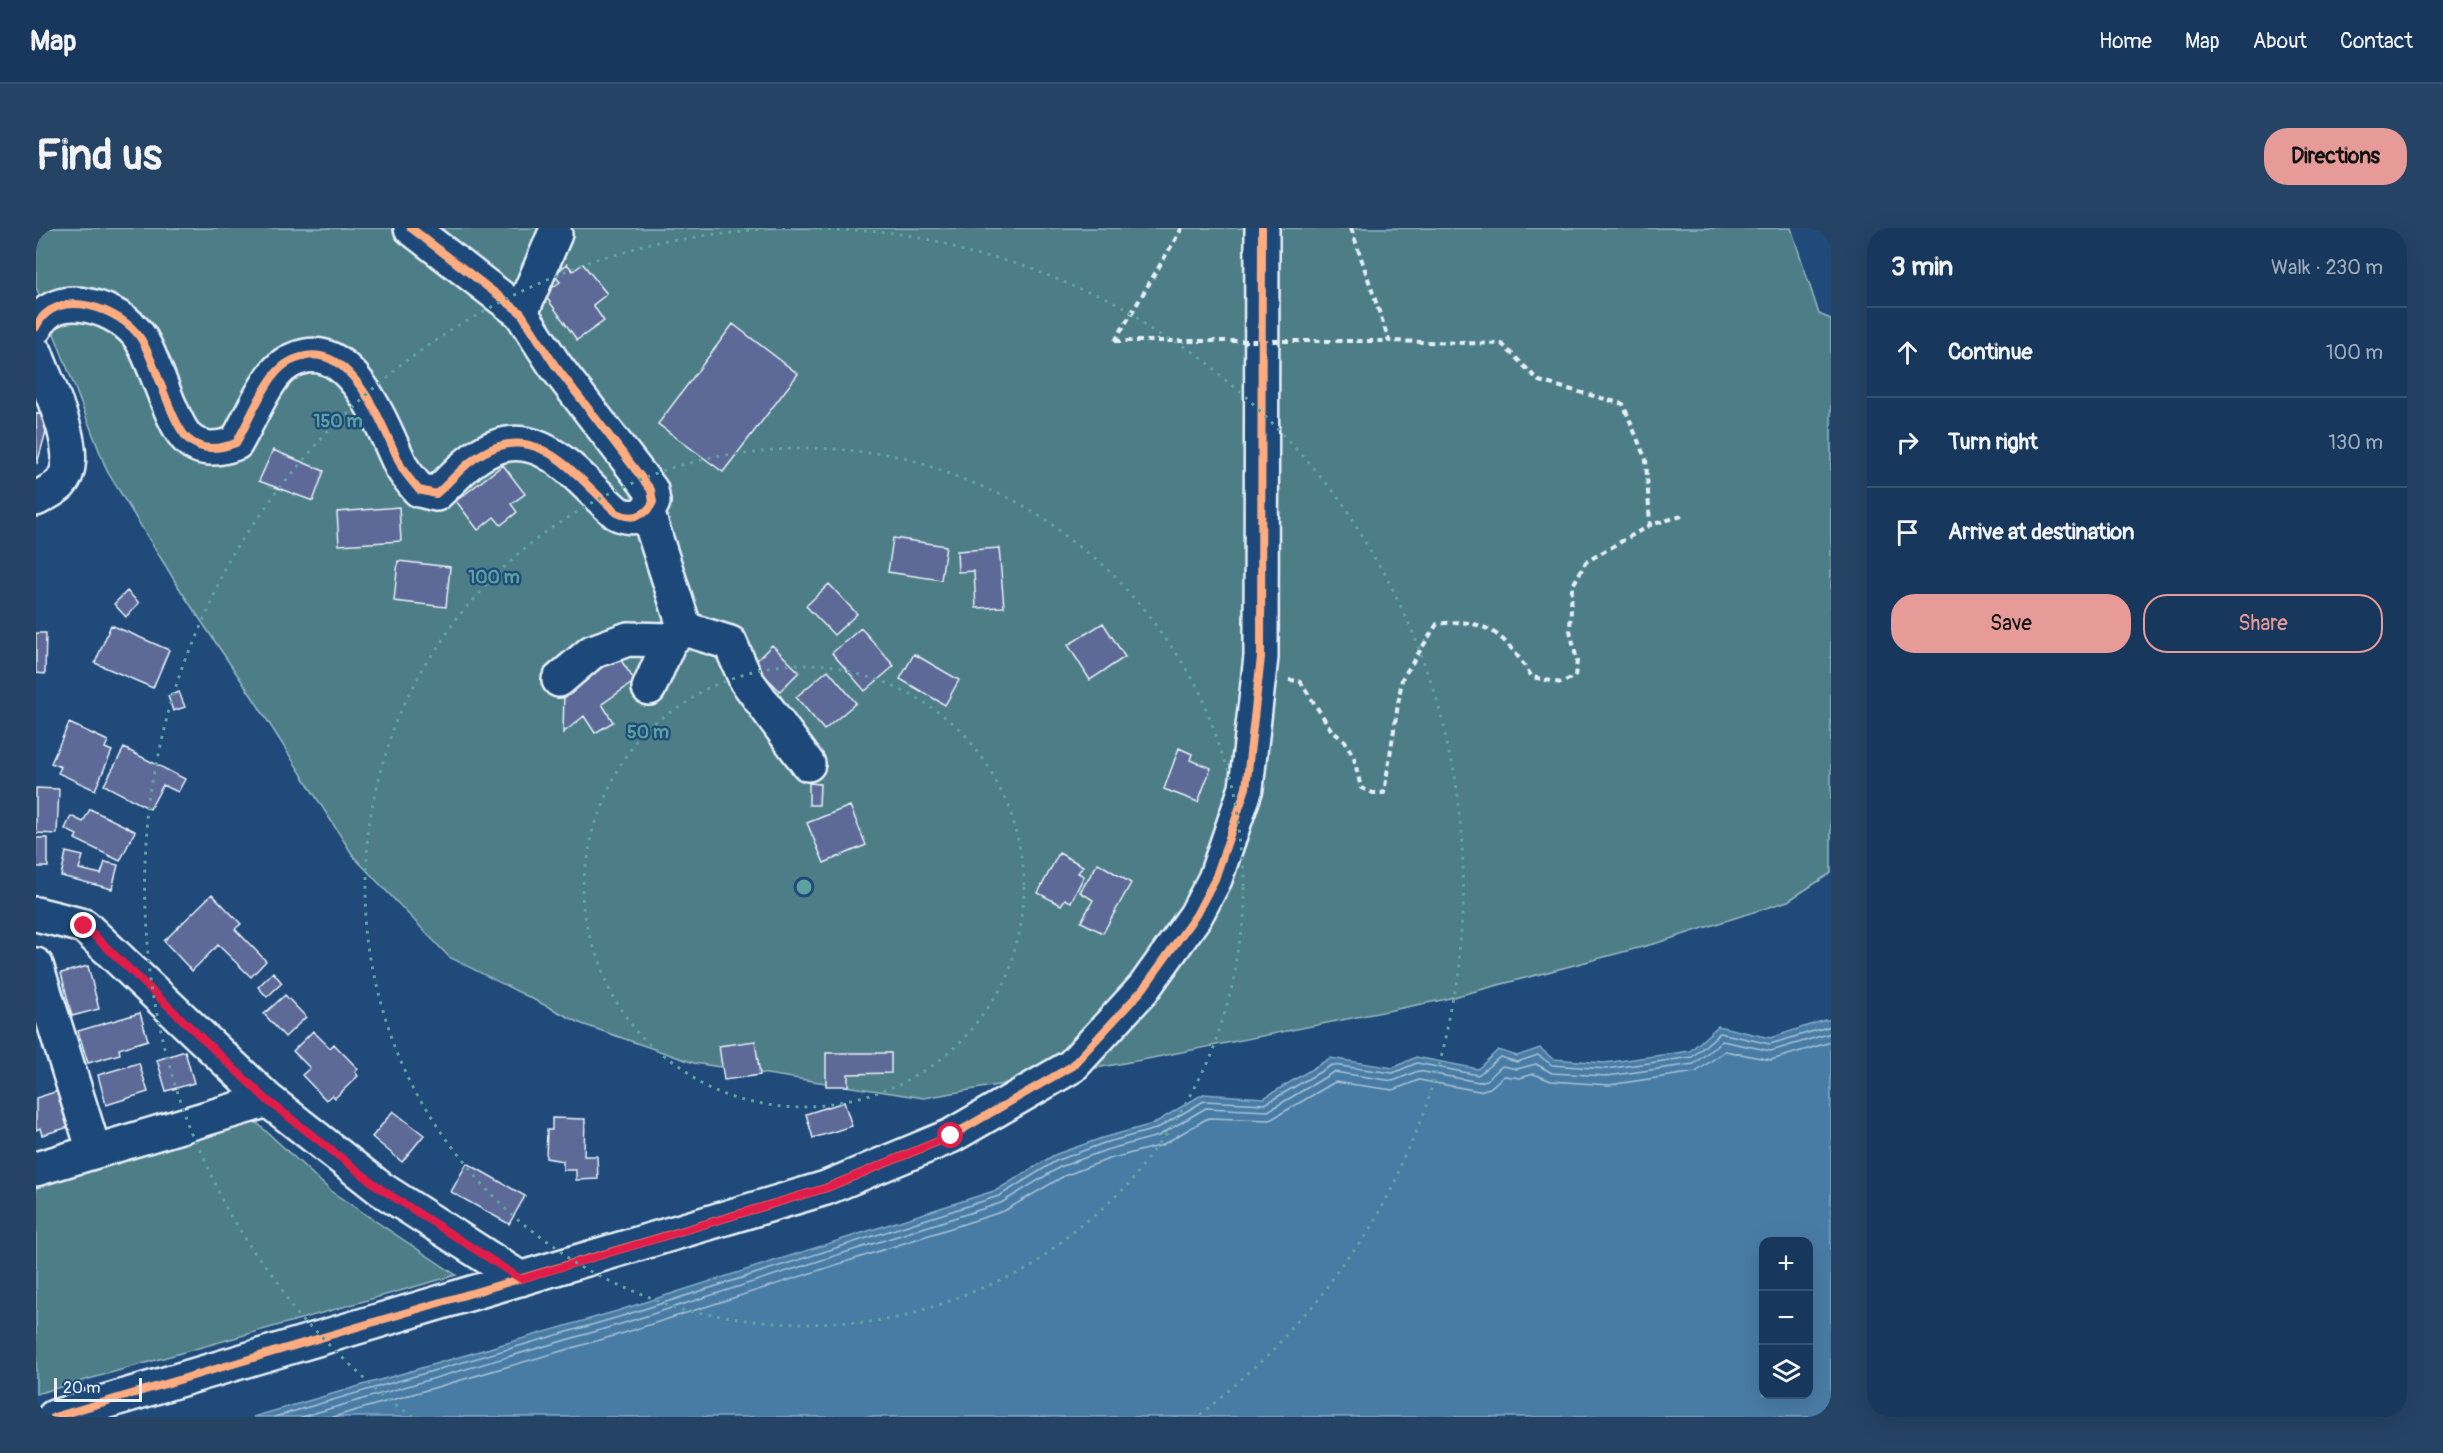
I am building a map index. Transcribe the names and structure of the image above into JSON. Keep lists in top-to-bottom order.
{
  "scale_bar": "20 m",
  "page": {
    "header": "Map",
    "nav": [
      "Home",
      "Map",
      "About",
      "Contact"
    ],
    "buttons": [
      "Directions",
      ["Save", "Share"]
    ],
    "title": "Find us",
    "heading": ["3 min", "Walk · 230 m"],
    "list": [
      ["Continue", "100 m"],
      ["Turn right", "130 m"],
      "Arrive at destination"
    ],
    "map_buttons": ["+", "−"],
    "scale": "20 m"
  },
  "rings": ["150 m", "100 m", "50 m"]
}
